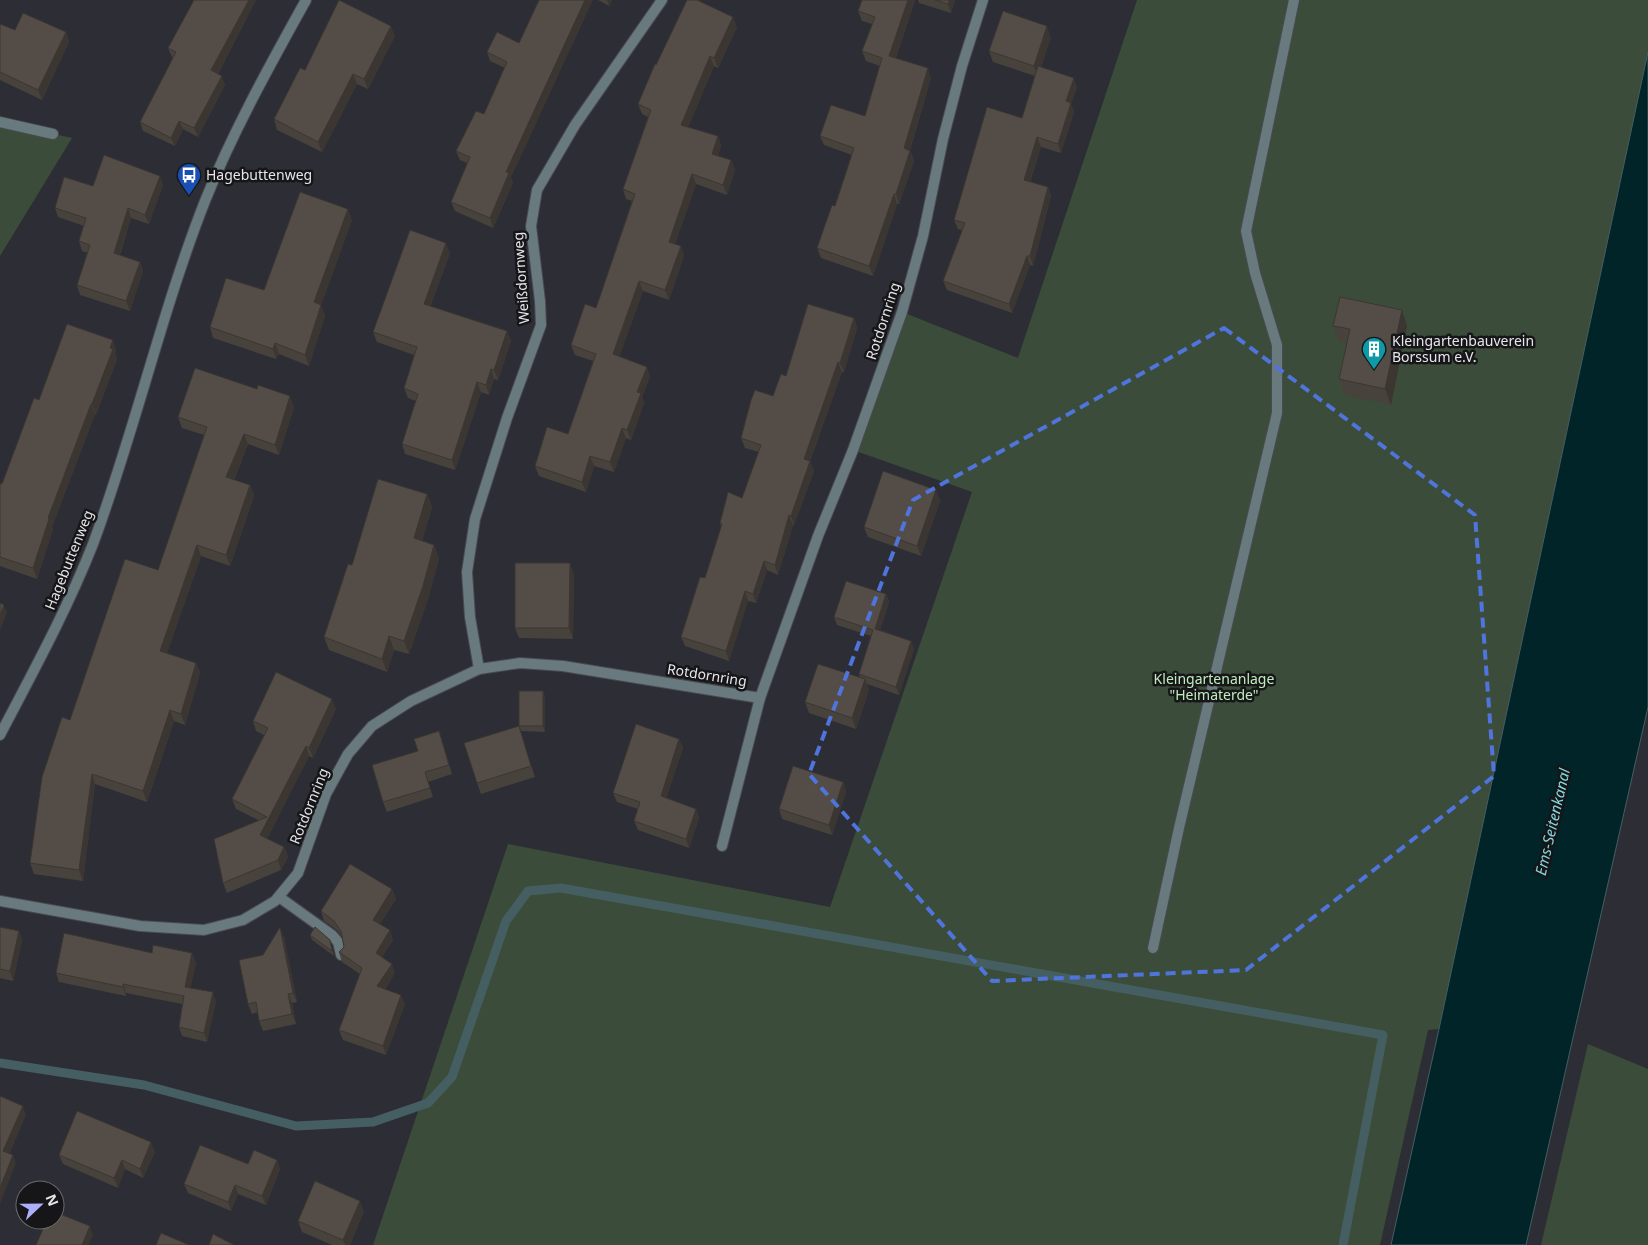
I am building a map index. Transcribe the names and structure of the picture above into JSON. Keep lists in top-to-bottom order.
{
  "streets": {
    "street": ["Weißdornweg", "Rotdornring", "Hagebuttenweg"]
  },
  "crossings": [
    ["Weißdornweg", "Rotdornring"]
  ],
  "water": ["Ems-Seitenkanal"],
  "parks": ["Kleingartenanlage \"Heimaterde\""],
  "places": {
    "bus stop": ["Hagebuttenweg"],
    "building": ["Kleingartenbauverein Borssum e.V."]
  },
  "north": "right"
}
